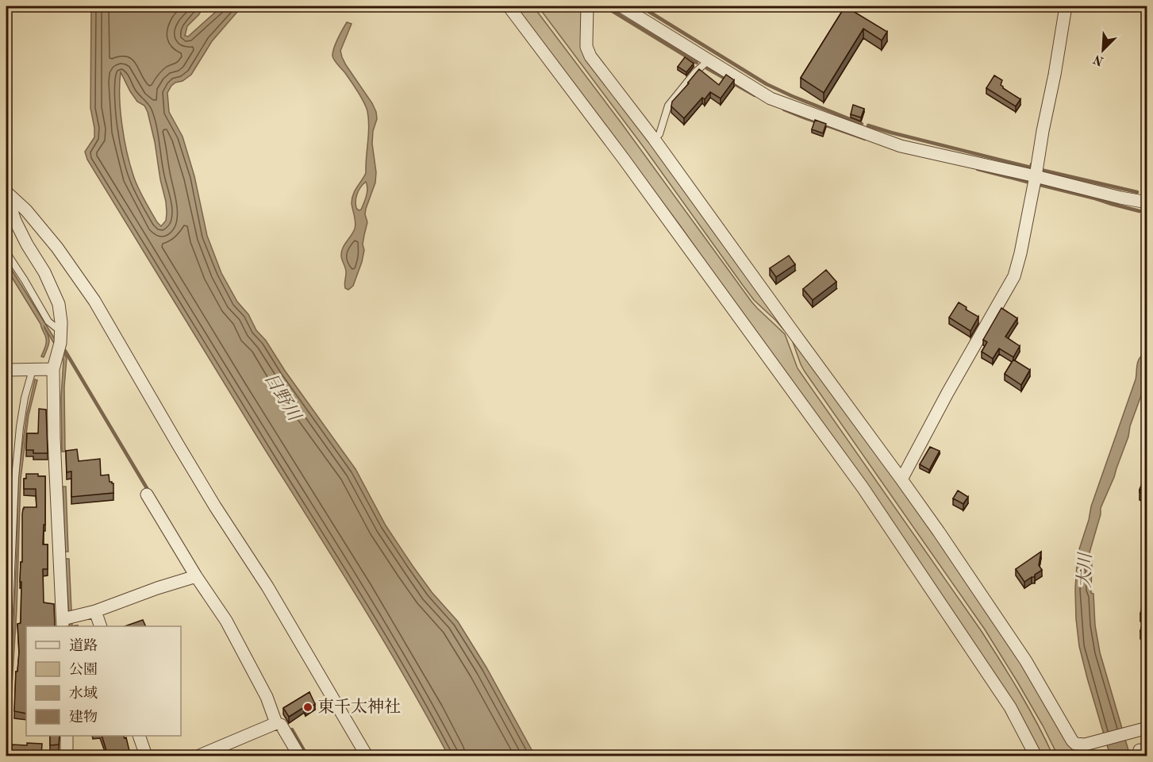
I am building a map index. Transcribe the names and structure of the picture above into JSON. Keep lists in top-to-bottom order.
{
  "water": ["日野川", "大川"],
  "places": ["東千太神社"],
  "legend": [
    "道路",
    "公園",
    "水域",
    "建物"
  ],
  "north": "bottom left"
}
